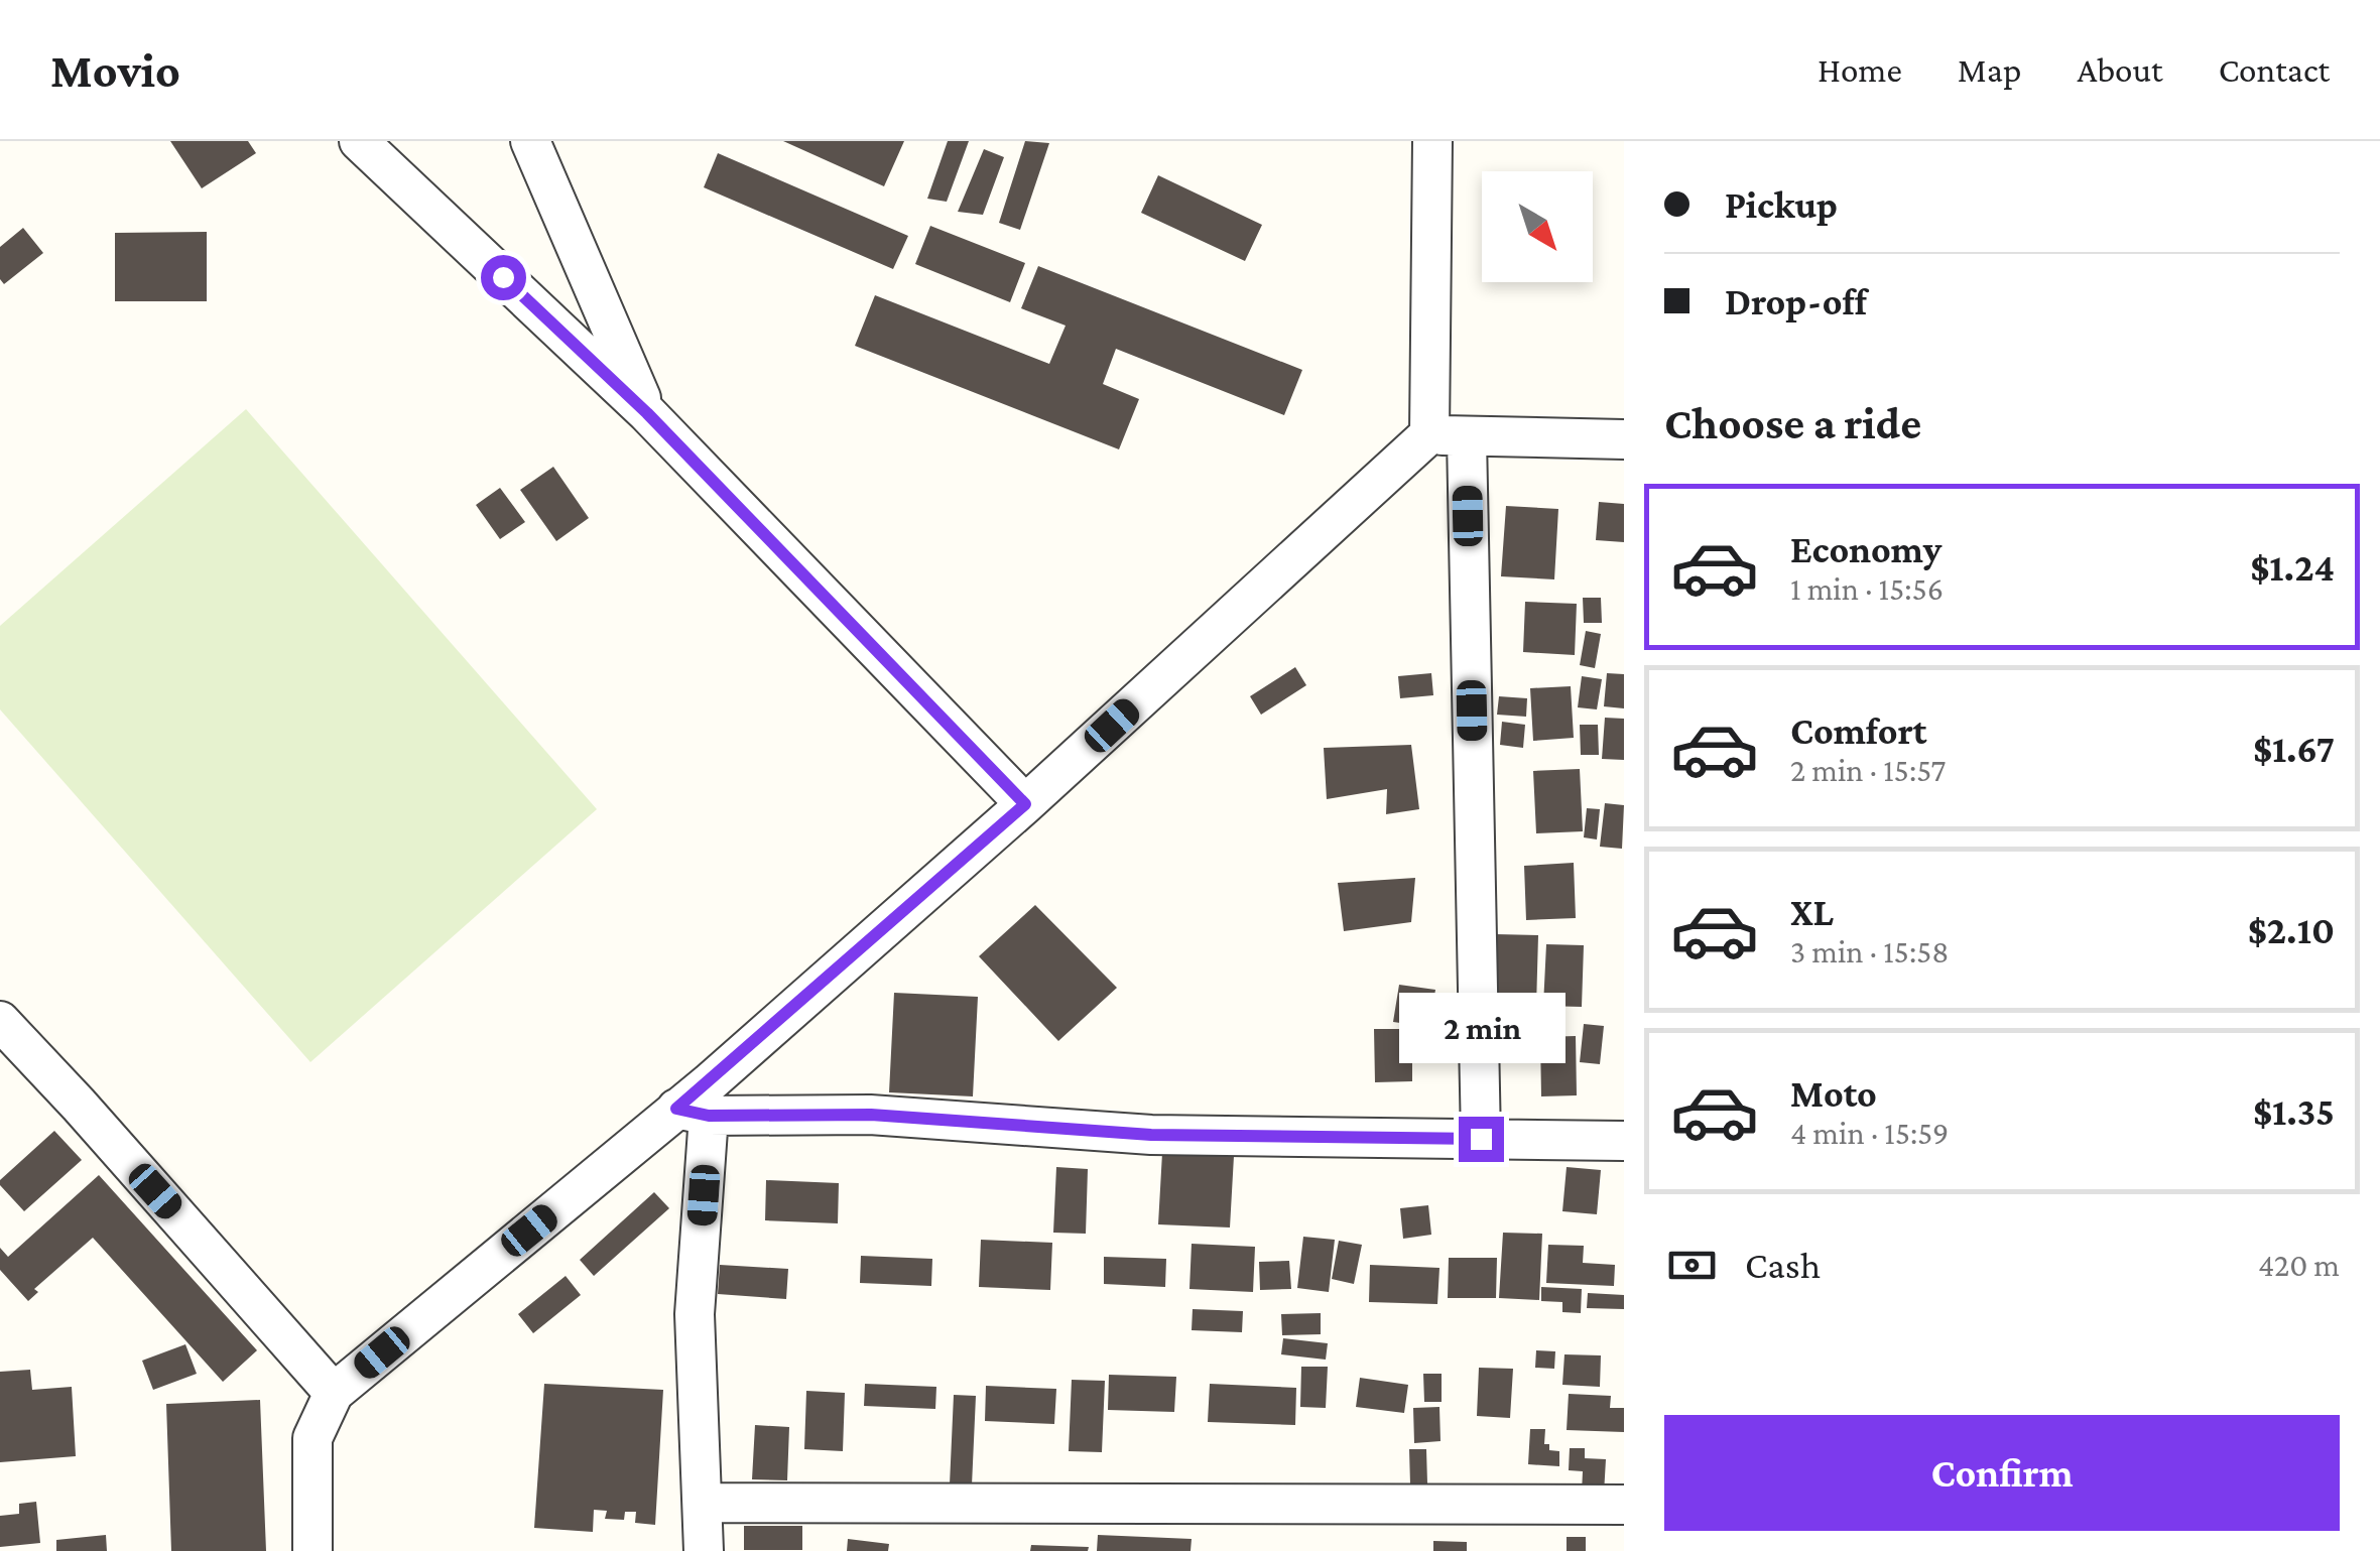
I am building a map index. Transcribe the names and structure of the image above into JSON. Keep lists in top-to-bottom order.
{
  "north": "bottom right",
  "page": {
    "header": "Movio",
    "nav": [
      "Home",
      "Map",
      "About",
      "Contact"
    ],
    "banner": ["Pickup", "Drop-off"],
    "heading": "Choose a ride",
    "list": [
      {
        "name": "Economy",
        "note": "1 min · 15:56",
        "value": "$1.24"
      },
      {
        "name": "Comfort",
        "note": "2 min · 15:57",
        "value": "$1.67"
      },
      {
        "name": "XL",
        "note": "3 min · 15:58",
        "value": "$2.10"
      },
      {
        "name": "Moto",
        "note": "4 min · 15:59",
        "value": "$1.35"
      }
    ],
    "bubble": "2 min",
    "pay": ["Cash", "420 m"],
    "buttons": "Confirm"
  }
}
